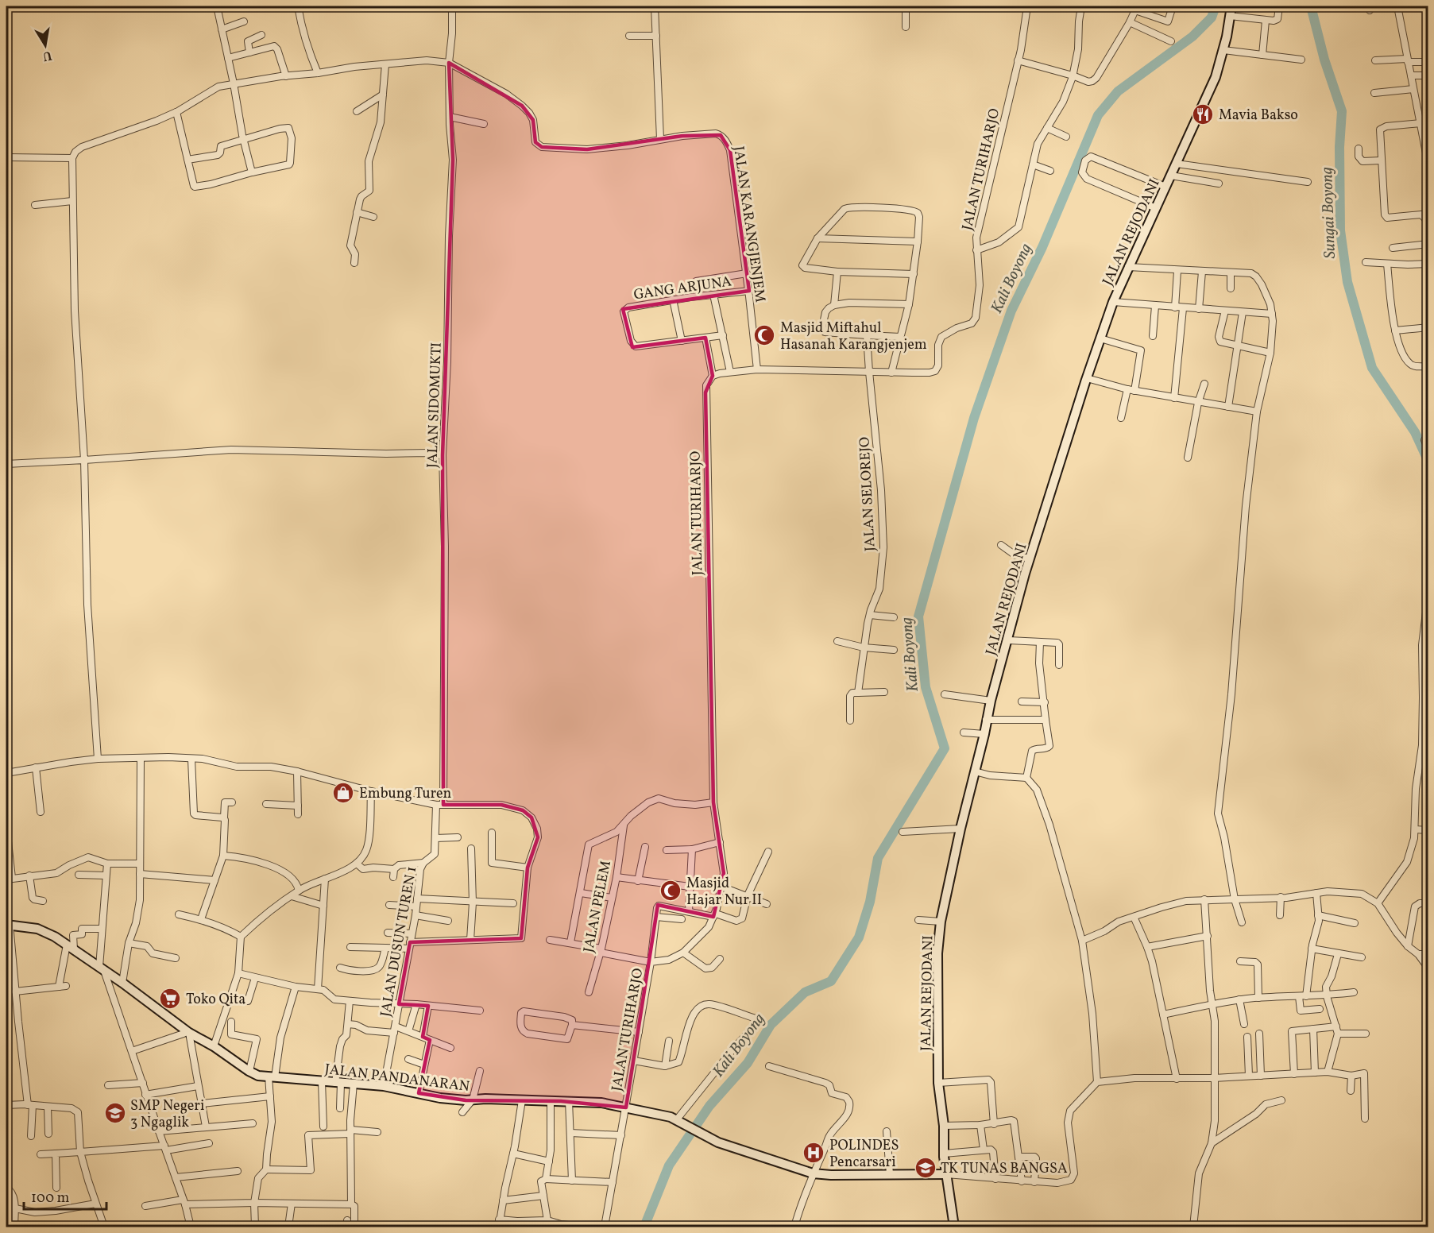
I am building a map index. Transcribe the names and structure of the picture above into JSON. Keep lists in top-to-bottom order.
{
  "streets": {
    "main road": ["JALAN REJODANI", "JALAN PANDANARAN"],
    "street": [
      "JALAN TURIHARJO",
      "JALAN KARANGJENJEM",
      "GANG ARJUNA",
      "JALAN SIDOMUKTI",
      "JALAN SELOREJO",
      "JALAN PELEM",
      "JALAN DUSUN TUREN 1"
    ]
  },
  "crossings": [
    ["JALAN TURIHARJO", "JALAN KARANGJENJEM"],
    ["JALAN TURIHARJO", "JALAN SELOREJO"],
    ["JALAN TURIHARJO", "JALAN PANDANARAN"],
    ["JALAN KARANGJENJEM", "GANG ARJUNA"],
    ["JALAN KARANGJENJEM", "JALAN SIDOMUKTI"],
    ["JALAN REJODANI", "JALAN PANDANARAN"],
    ["JALAN DUSUN TUREN 1", "JALAN PANDANARAN"]
  ],
  "water": ["Sungai Boyong", "Kali Boyong"],
  "places": {
    "restaurant": ["Mavia Bakso"],
    "mosque": ["Masjid Miftahul Hasanah Karangjenjem", "Masjid Hajar Nur II"],
    "shop": ["Embung Turen"],
    "supermarket": ["Toko Qita"],
    "school or university": ["SMP Negeri 3 Ngaglik", "TK TUNAS BANGSA"],
    "hospital": ["POLINDES Pencarsari"]
  },
  "scale_bar": "100 m",
  "north": "bottom"
}
